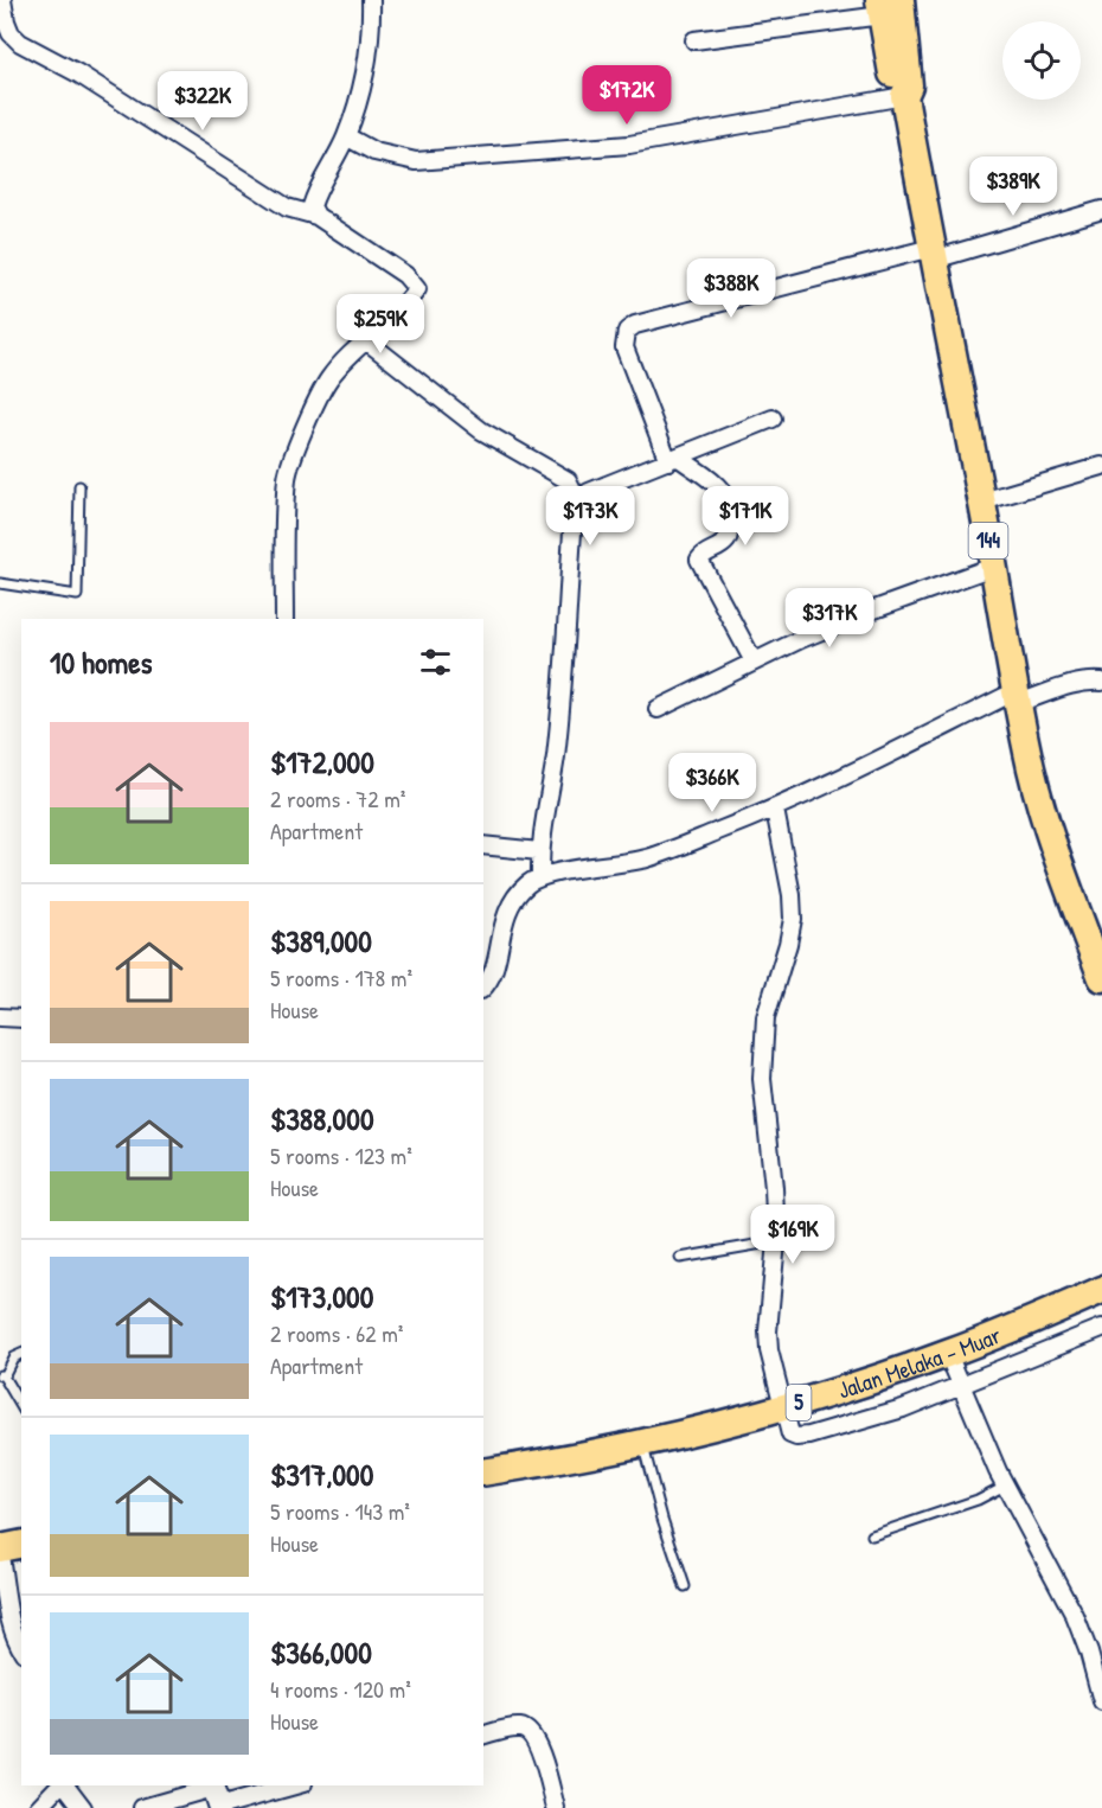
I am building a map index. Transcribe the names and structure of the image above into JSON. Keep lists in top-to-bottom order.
{
  "streets": {
    "main road": ["144", "Jalan Melaka - Muar", "5"]
  },
  "page": {
    "price": [
      "$172K",
      "$322K",
      "$389K",
      "$388K",
      "$259K",
      "$173K",
      "$171K",
      "$317K",
      "$366K",
      "$169K"
    ],
    "heading": "10 homes",
    "list": [
      {
        "name": "$172,000",
        "note": "2 rooms · 72 m² · Apartment"
      },
      {
        "name": "$389,000",
        "note": "5 rooms · 178 m² · House"
      },
      {
        "name": "$388,000",
        "note": "5 rooms · 123 m² · House"
      },
      {
        "name": "$173,000",
        "note": "2 rooms · 62 m² · Apartment"
      },
      {
        "name": "$317,000",
        "note": "5 rooms · 143 m² · House"
      },
      {
        "name": "$366,000",
        "note": "4 rooms · 120 m² · House"
      }
    ]
  }
}
